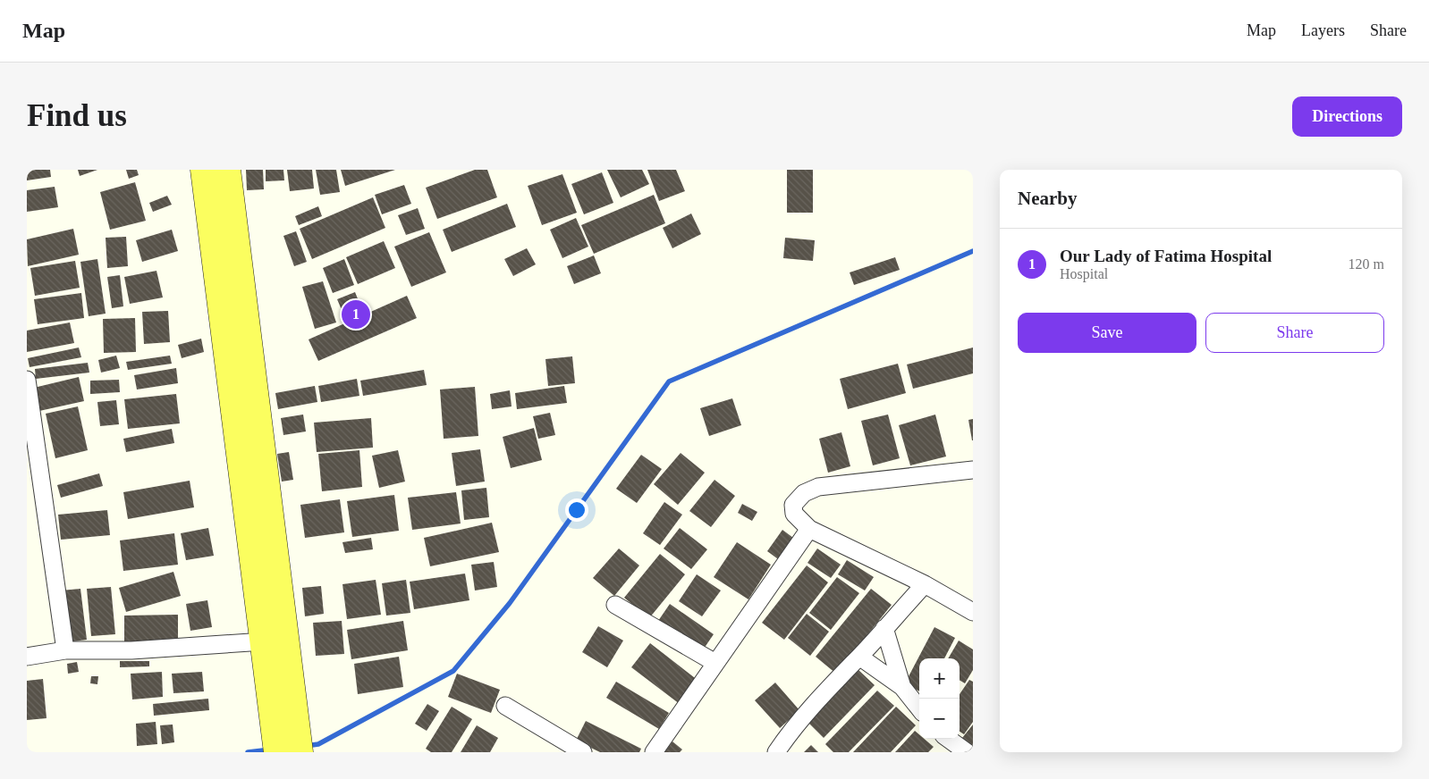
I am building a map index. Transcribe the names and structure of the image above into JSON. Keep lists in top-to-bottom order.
{
  "page": {
    "header": "Map",
    "nav": ["Map", "Layers", "Share"],
    "buttons": [
      "Directions",
      ["Save", "Share"]
    ],
    "title": "Find us",
    "heading": "Nearby",
    "list": [
      {
        "mark": "1",
        "name": "Our Lady of Fatima Hospital",
        "note": "Hospital",
        "value": "120 m"
      }
    ],
    "pins": "1",
    "map_buttons": ["+", "−"]
  }
}
